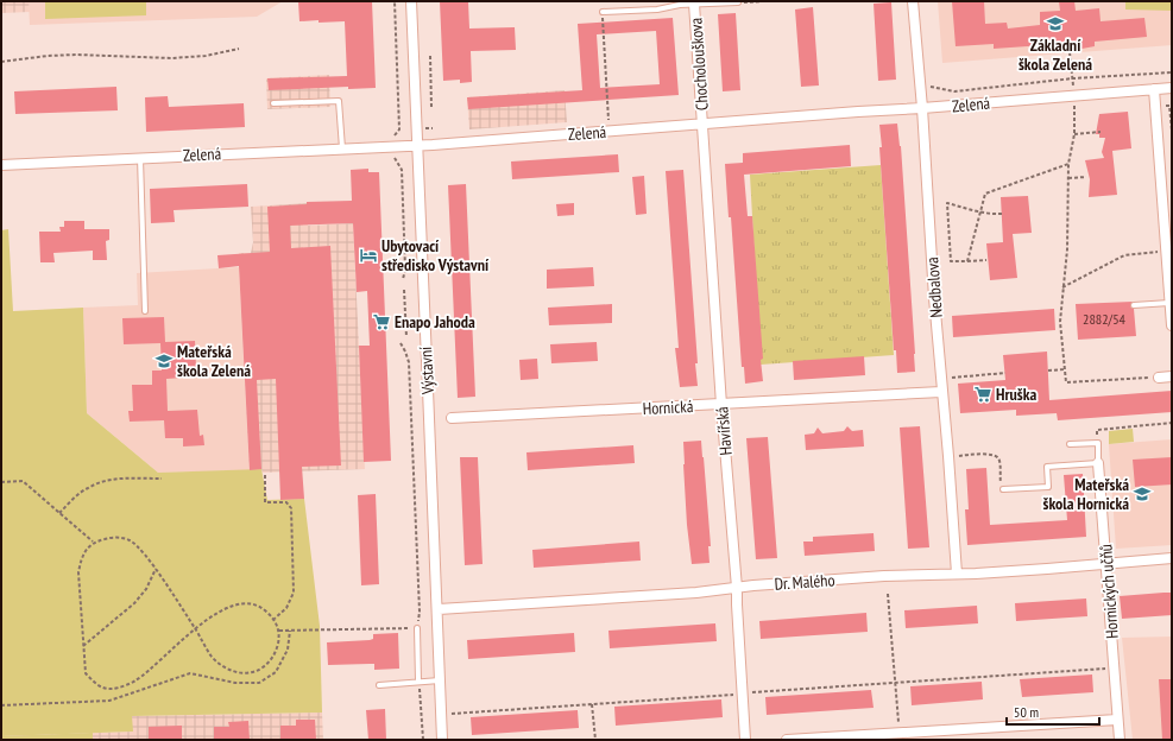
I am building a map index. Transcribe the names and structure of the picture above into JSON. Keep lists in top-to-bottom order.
{
  "streets": {
    "street": [
      "Chocholouškova",
      "Zelená",
      "Nedbalova",
      "Výstavní",
      "Hornická",
      "Havířská",
      "Dr. Malého",
      "Hornických učňů"
    ]
  },
  "crossings": [
    ["Chocholouškova", "Zelená"],
    ["Chocholouškova", "Havířská"],
    ["Zelená", "Nedbalova"],
    ["Zelená", "Výstavní"],
    ["Zelená", "Havířská"],
    ["Nedbalova", "Hornická"],
    ["Nedbalova", "Dr. Malého"],
    ["Výstavní", "Dr. Malého"],
    ["Hornická", "Havířská"],
    ["Havířská", "Dr. Malého"],
    ["Dr. Malého", "Hornických učňů"]
  ],
  "places": {
    "school or university": ["Základní škola Zelená", "Mateřská škola Zelená", "Mateřská škola Hornická"],
    "hotel": ["Ubytovací středisko Výstavní"],
    "supermarket": ["Enapo Jahoda", "Hruška"]
  },
  "house_numbers": ["2882/54"],
  "scale_bar": "50 m"
}
